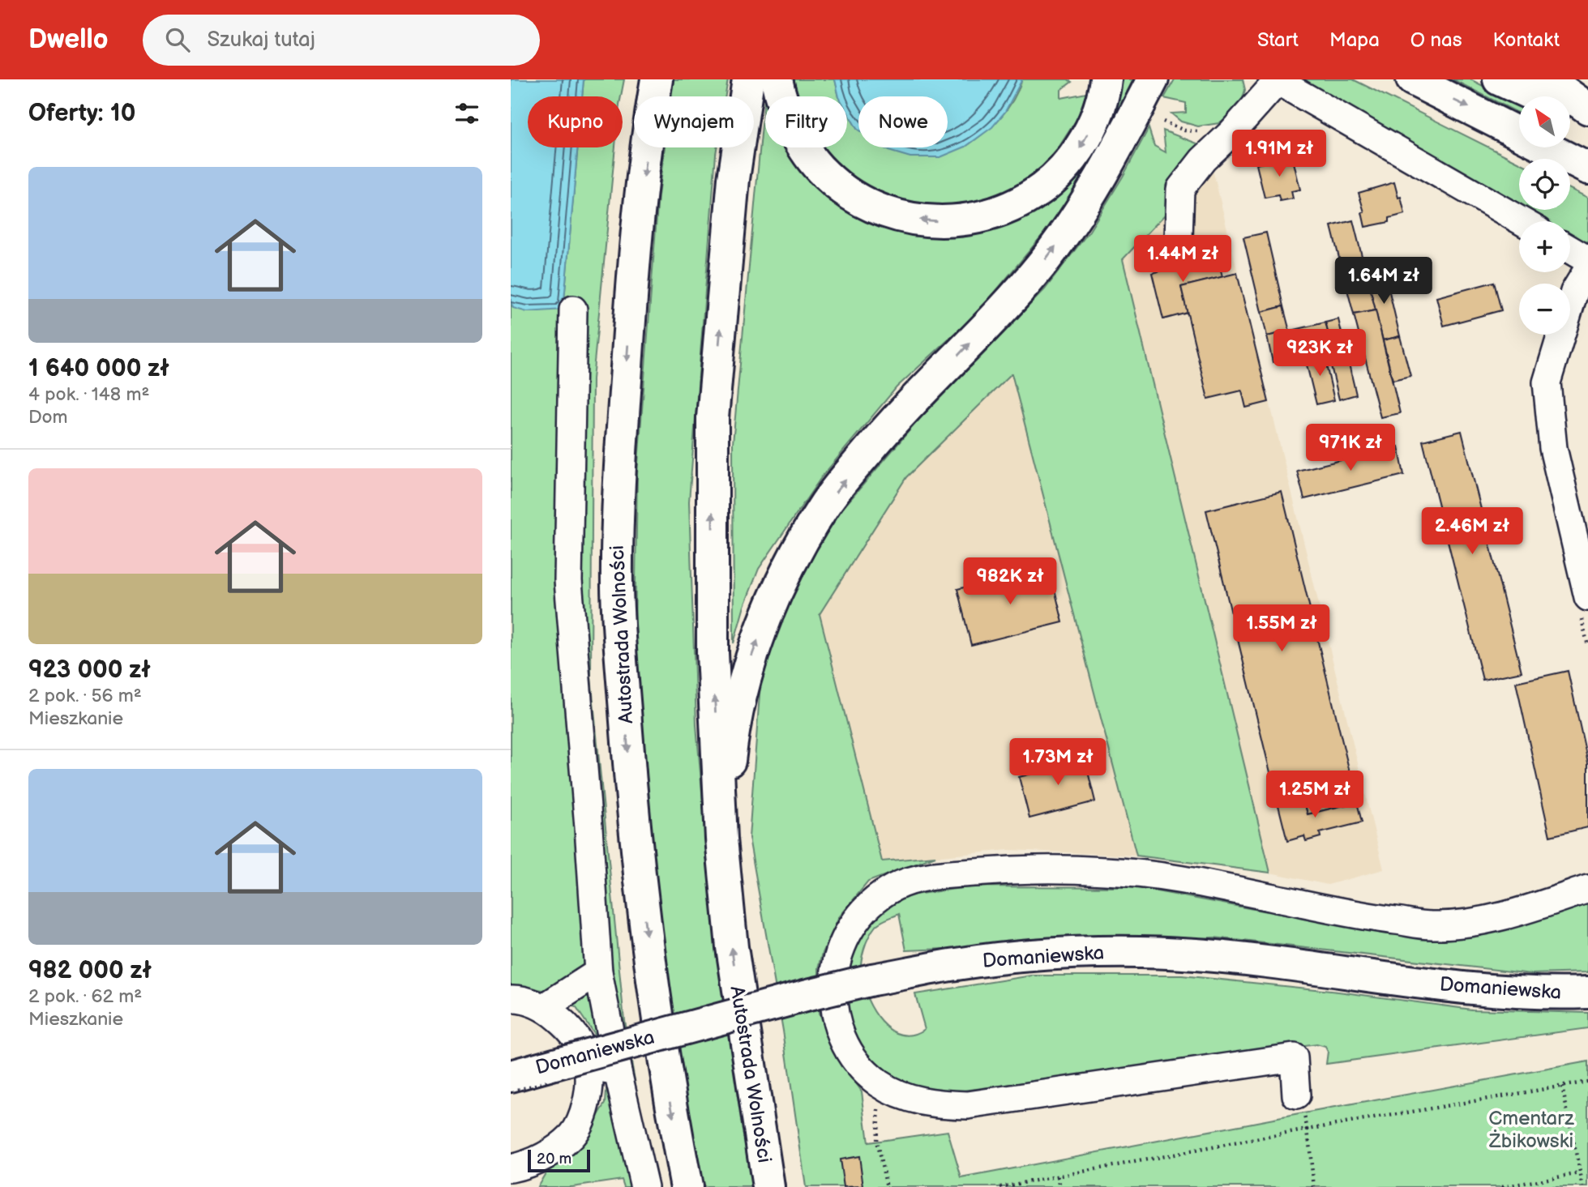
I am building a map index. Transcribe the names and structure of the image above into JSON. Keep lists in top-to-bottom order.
{
  "streets": {
    "main road": ["Autostrada Wolności", "Domaniewska"]
  },
  "parks": ["Cmentarz Żbikowski"],
  "scale_bar": "20 m",
  "north": "top left",
  "page": {
    "header": "Dwello",
    "search": "Szukaj tutaj",
    "nav": [
      "Start",
      "Mapa",
      "O nas",
      "Kontakt"
    ],
    "heading": "Oferty: 10",
    "map_buttons": ["+", "−"],
    "chip": [
      "Kupno",
      "Wynajem",
      "Filtry",
      "Nowe"
    ],
    "price": [
      "1.91M zł",
      "1.44M zł",
      "1.64M zł",
      "923K zł",
      "971K zł",
      "2.46M zł",
      "982K zł",
      "1.55M zł",
      "1.73M zł",
      "1.25M zł"
    ],
    "list": [
      {
        "name": "1 640 000 zł",
        "note": "4 pok. · 148 m² · Dom"
      },
      {
        "name": "923 000 zł",
        "note": "2 pok. · 56 m² · Mieszkanie"
      },
      {
        "name": "982 000 zł",
        "note": "2 pok. · 62 m² · Mieszkanie"
      }
    ],
    "scale": "20 m"
  }
}
